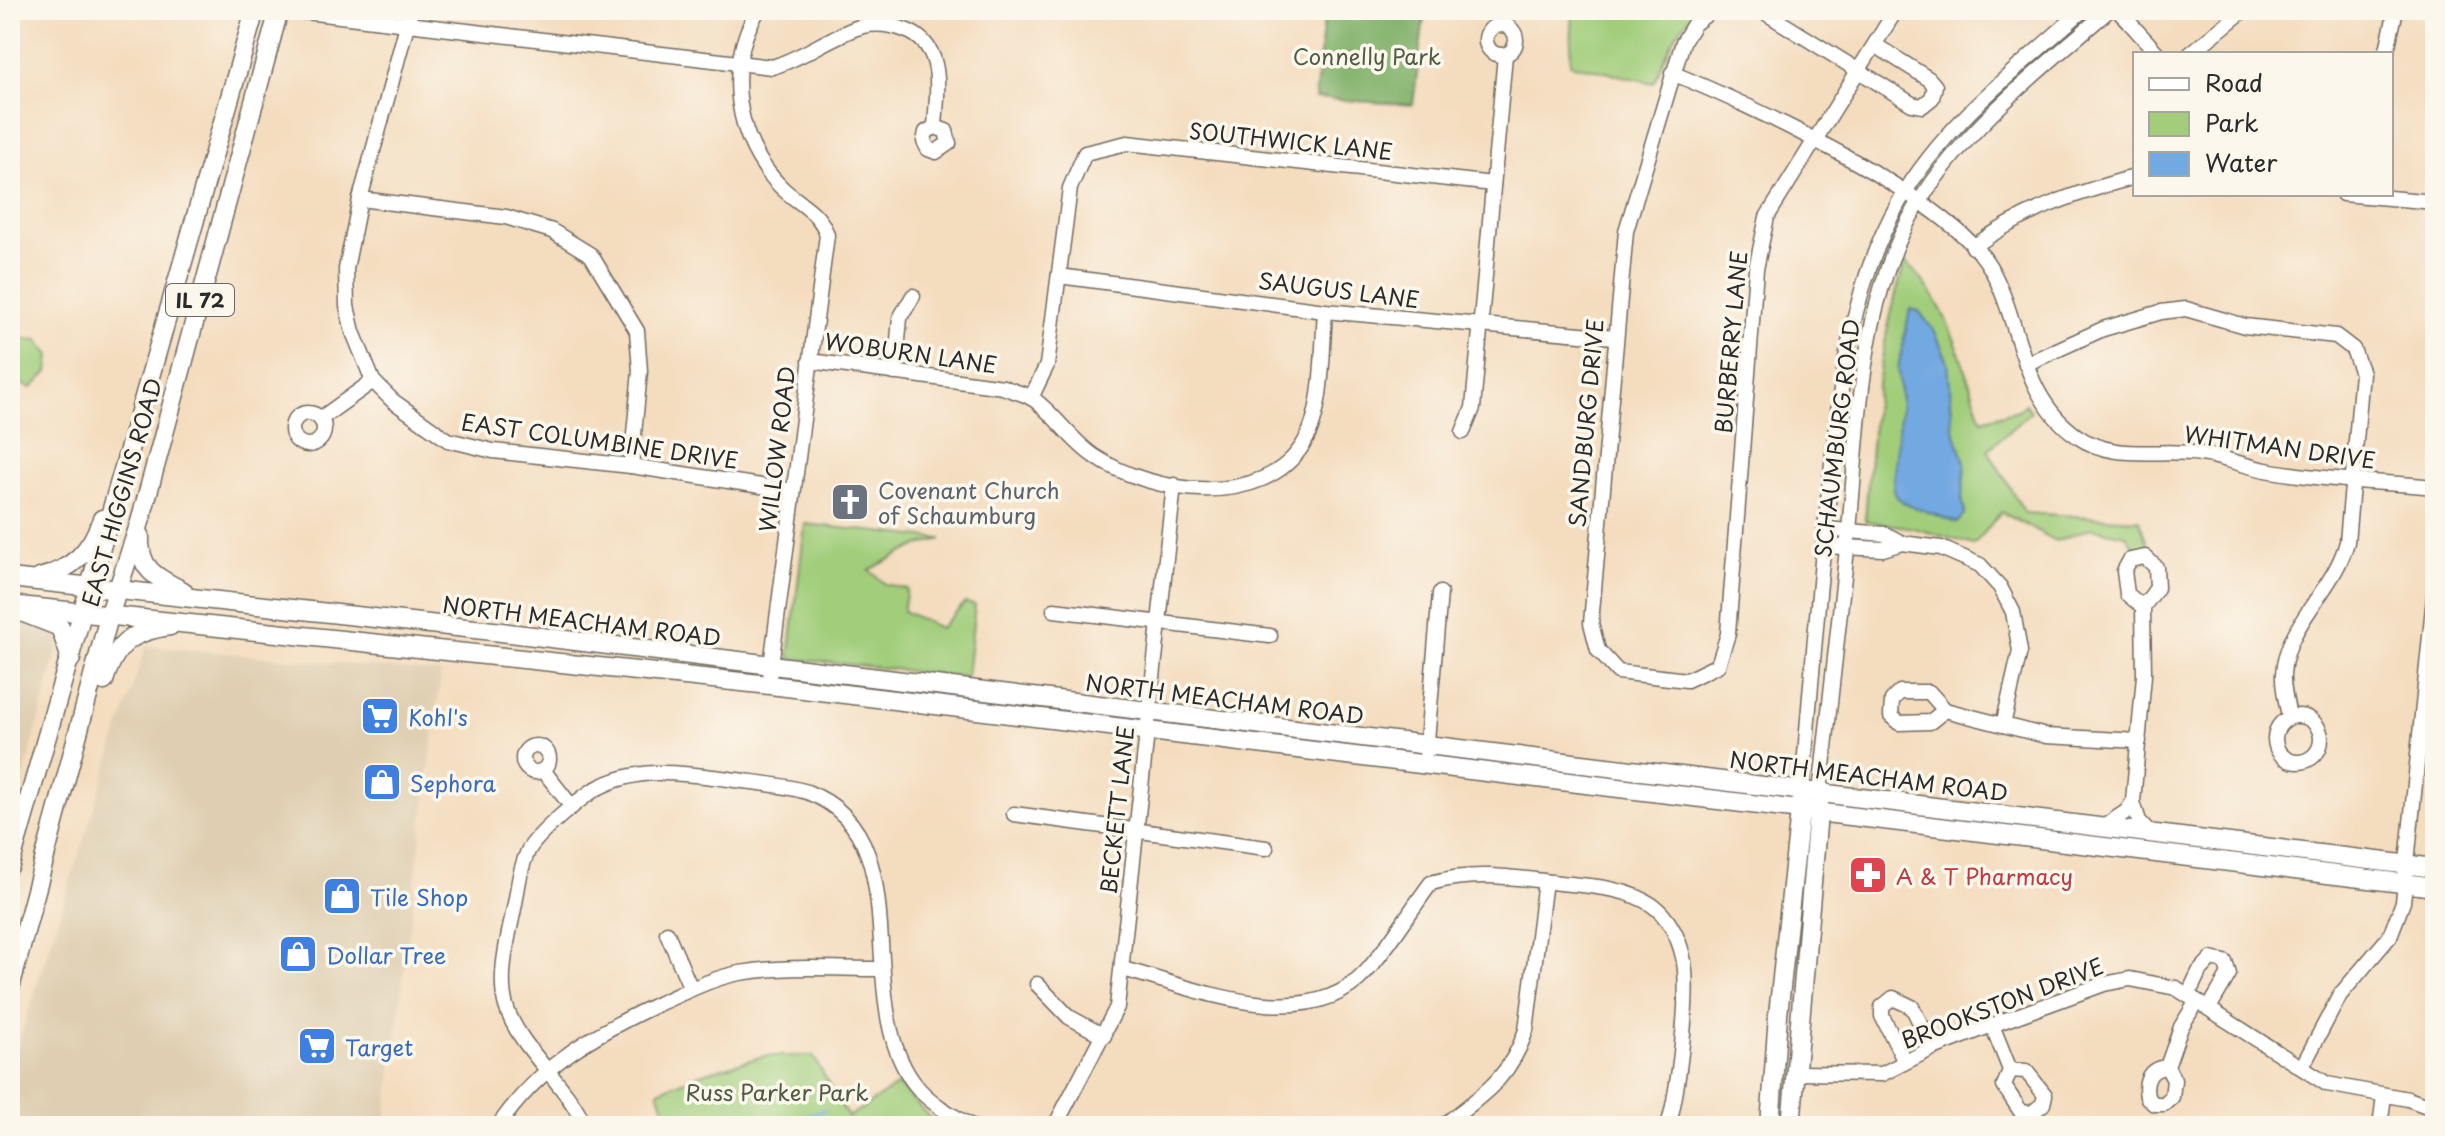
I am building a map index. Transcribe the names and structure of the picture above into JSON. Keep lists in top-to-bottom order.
{
  "streets": {
    "main road": [
      "IL 72",
      "SCHAUMBURG ROAD",
      "EAST HIGGINS ROAD",
      "NORTH MEACHAM ROAD"
    ],
    "street": [
      "SOUTHWICK LANE",
      "SAUGUS LANE",
      "BURBERRY LANE",
      "WOBURN LANE",
      "SANDBURG DRIVE",
      "EAST COLUMBINE DRIVE",
      "WHITMAN DRIVE",
      "WILLOW ROAD",
      "BECKETT LANE",
      "BROOKSTON DRIVE"
    ]
  },
  "crossings": [
    ["SOUTHWICK LANE", "SAUGUS LANE"],
    ["SAUGUS LANE", "WOBURN LANE"],
    ["SAUGUS LANE", "SANDBURG DRIVE"],
    ["BURBERRY LANE", "SANDBURG DRIVE"],
    ["BURBERRY LANE", "WHITMAN DRIVE"],
    ["WOBURN LANE", "WILLOW ROAD"],
    ["WOBURN LANE", "BECKETT LANE"],
    ["SANDBURG DRIVE", "WHITMAN DRIVE"],
    ["SCHAUMBURG ROAD", "WHITMAN DRIVE"],
    ["SCHAUMBURG ROAD", "NORTH MEACHAM ROAD"],
    ["EAST COLUMBINE DRIVE", "WILLOW ROAD"],
    ["WILLOW ROAD", "NORTH MEACHAM ROAD"],
    ["EAST HIGGINS ROAD", "NORTH MEACHAM ROAD"],
    ["NORTH MEACHAM ROAD", "BECKETT LANE"]
  ],
  "parks": ["Connelly Park", "Russ Parker Park"],
  "places": {
    "church": ["Covenant Church of Schaumburg"],
    "supermarket": ["Kohl's", "Target"],
    "shop": ["Sephora", "Tile Shop", "Dollar Tree"],
    "pharmacy": ["A & T Pharmacy"]
  },
  "legend": ["Road", "Park", "Water"]
}
